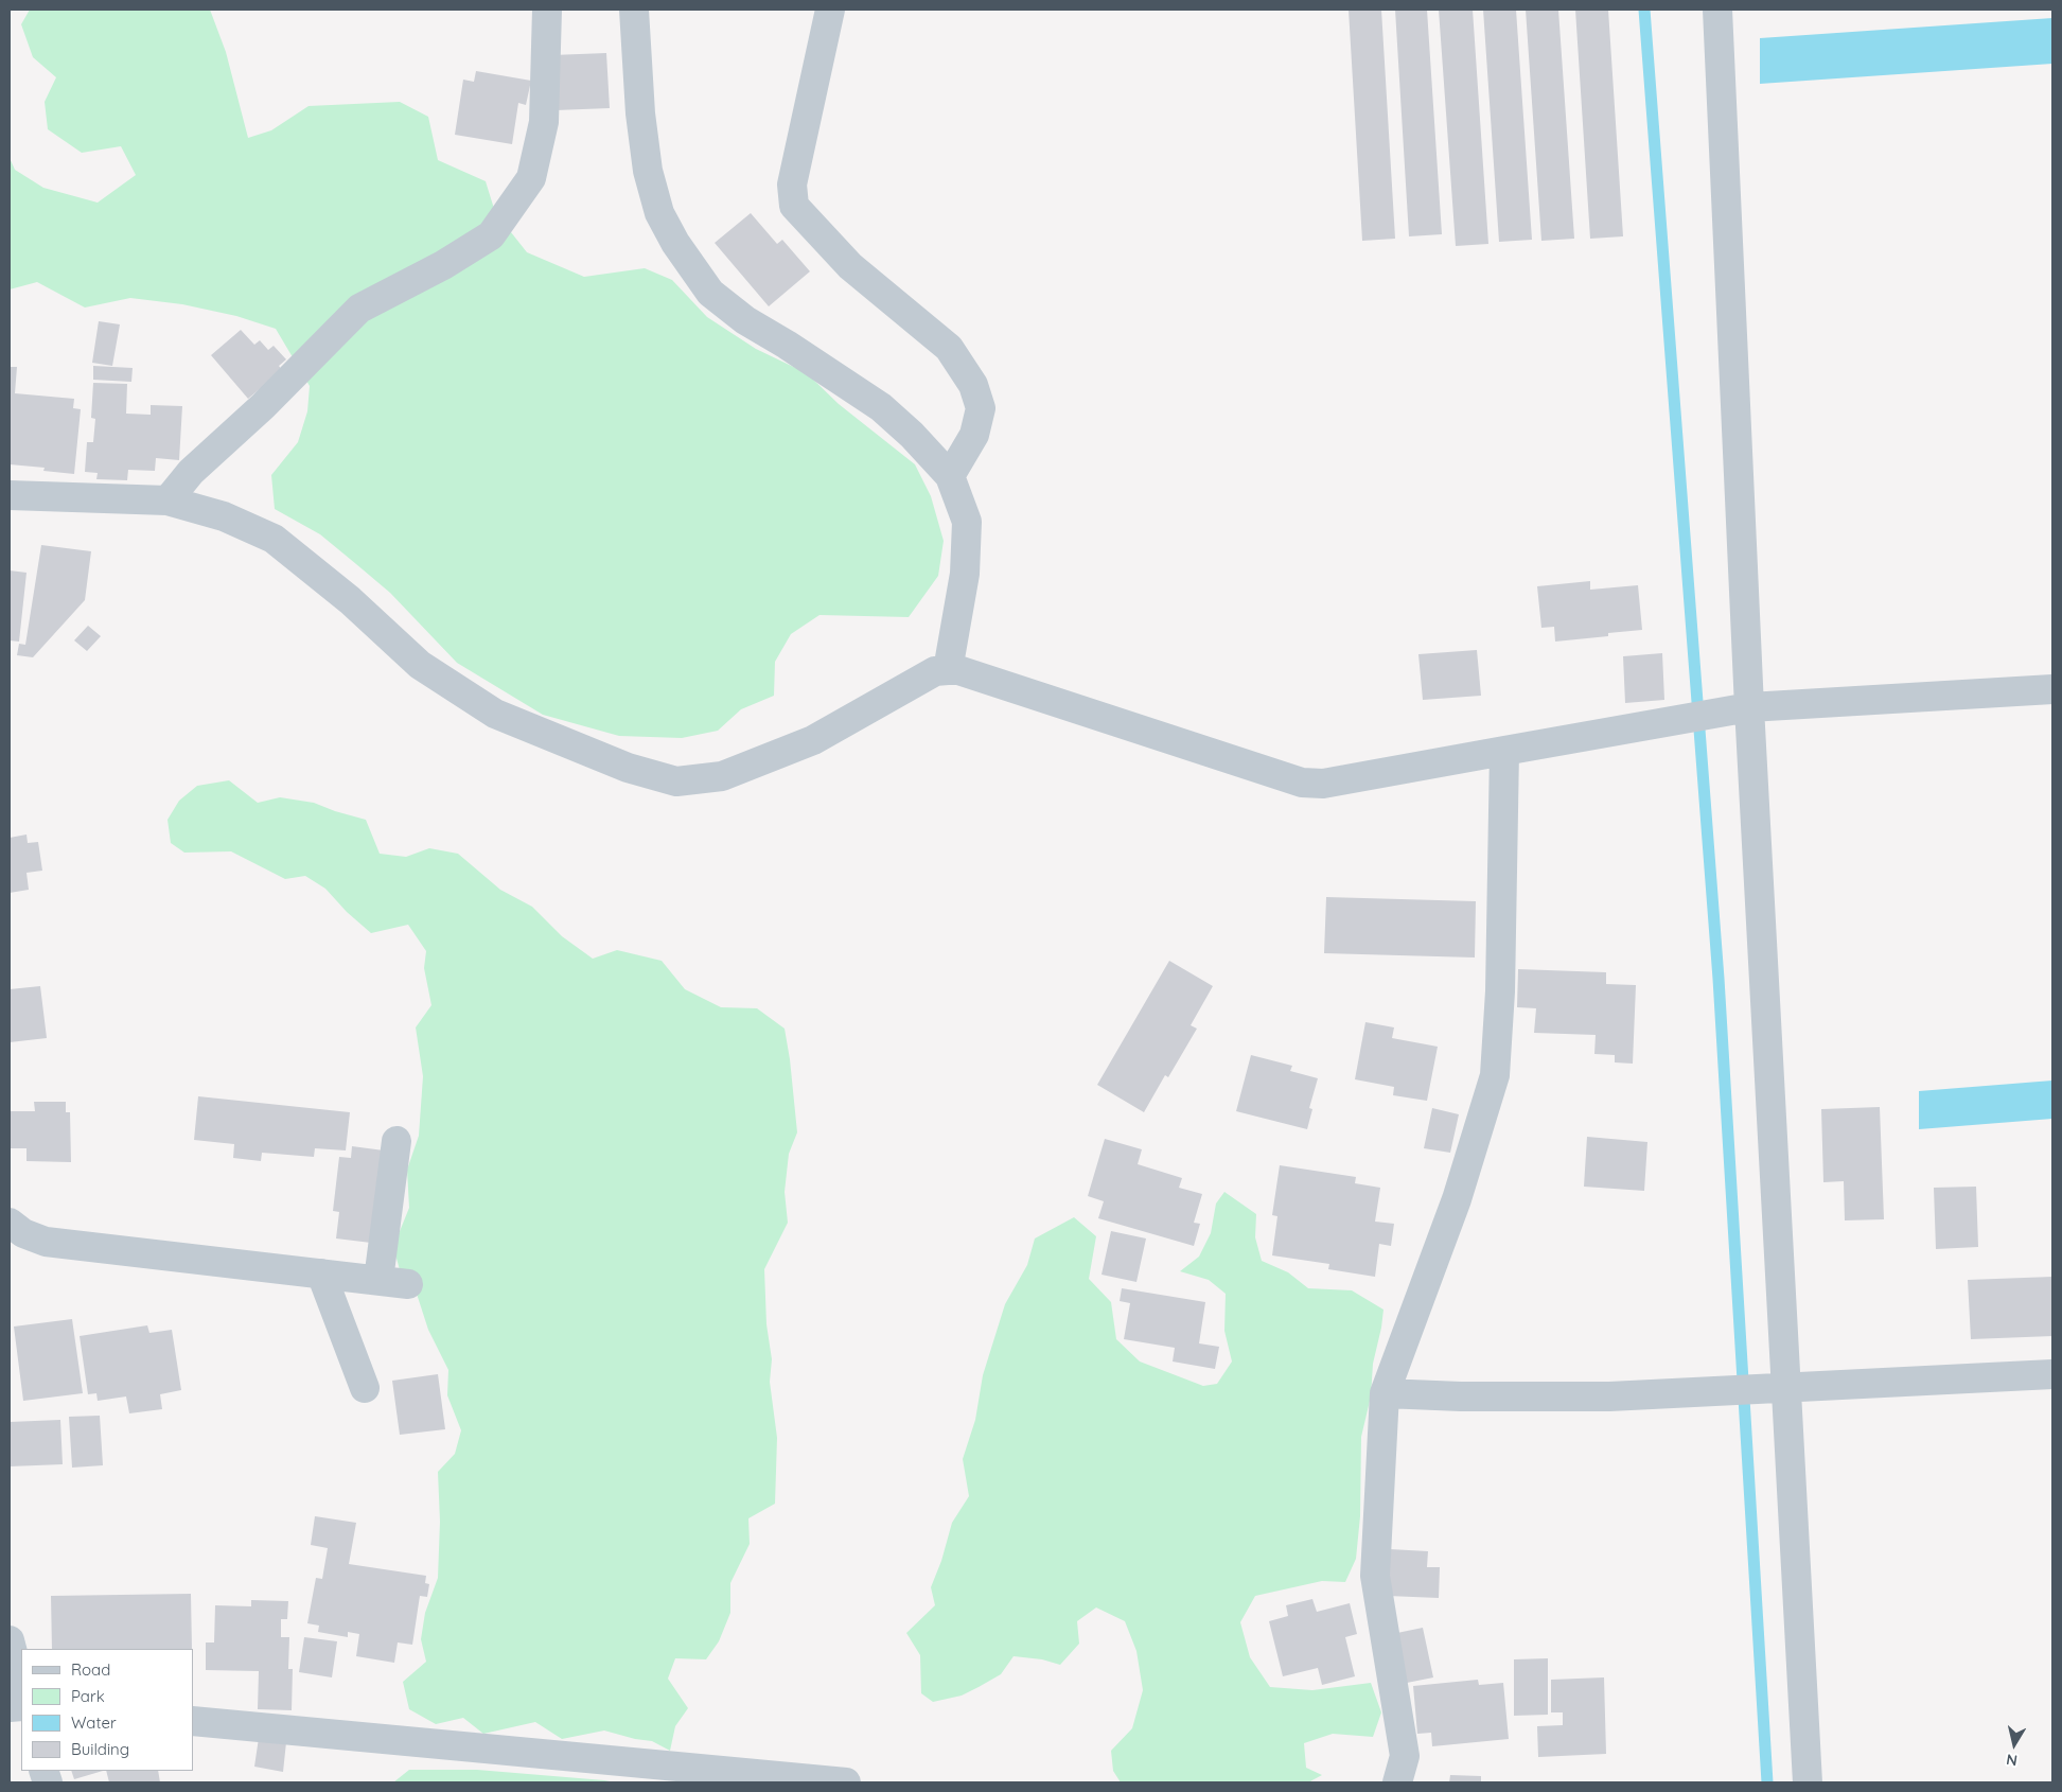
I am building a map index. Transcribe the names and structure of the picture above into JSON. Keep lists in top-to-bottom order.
{
  "legend": [
    "Road",
    "Park",
    "Water",
    "Building"
  ],
  "north": "bottom"
}
